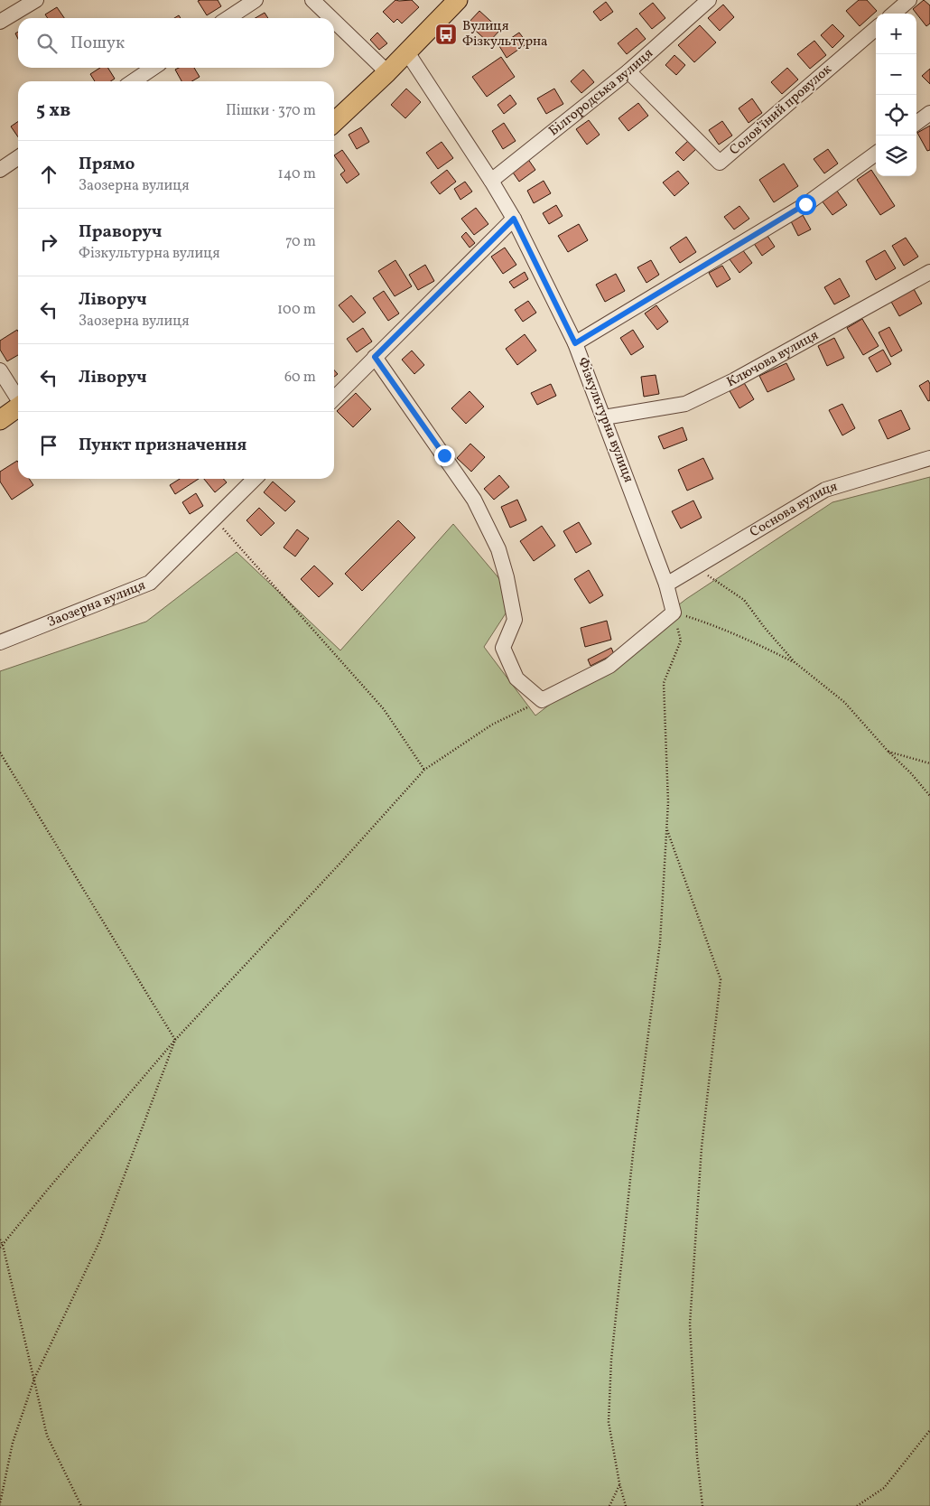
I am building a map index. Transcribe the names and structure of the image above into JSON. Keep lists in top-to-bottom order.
{
  "streets": {
    "street": [
      "Білгородська вулиця",
      "Соловʼїний провулок",
      "Ключова вулиця",
      "Фізкультурна вулиця",
      "Соснова вулиця",
      "Заозерна вулиця"
    ]
  },
  "crossings": [
    ["Білгородська вулиця", "Соловʼїний провулок"],
    ["Білгородська вулиця", "Фізкультурна вулиця"],
    ["Ключова вулиця", "Фізкультурна вулиця"],
    ["Фізкультурна вулиця", "Соснова вулиця"]
  ],
  "places": {
    "bus stop": ["Вулиця Фізкультурна"]
  },
  "page": {
    "map_buttons": ["+", "−"],
    "search": "Пошук",
    "heading": ["5 хв", "Пішки · 370 m"],
    "list": [
      ["Прямо", "Заозерна вулиця", "140 m"],
      ["Праворуч", "Фізкультурна вулиця", "70 m"],
      ["Ліворуч", "Заозерна вулиця", "100 m"],
      ["Ліворуч", "60 m"],
      "Пункт призначення"
    ]
  }
}
